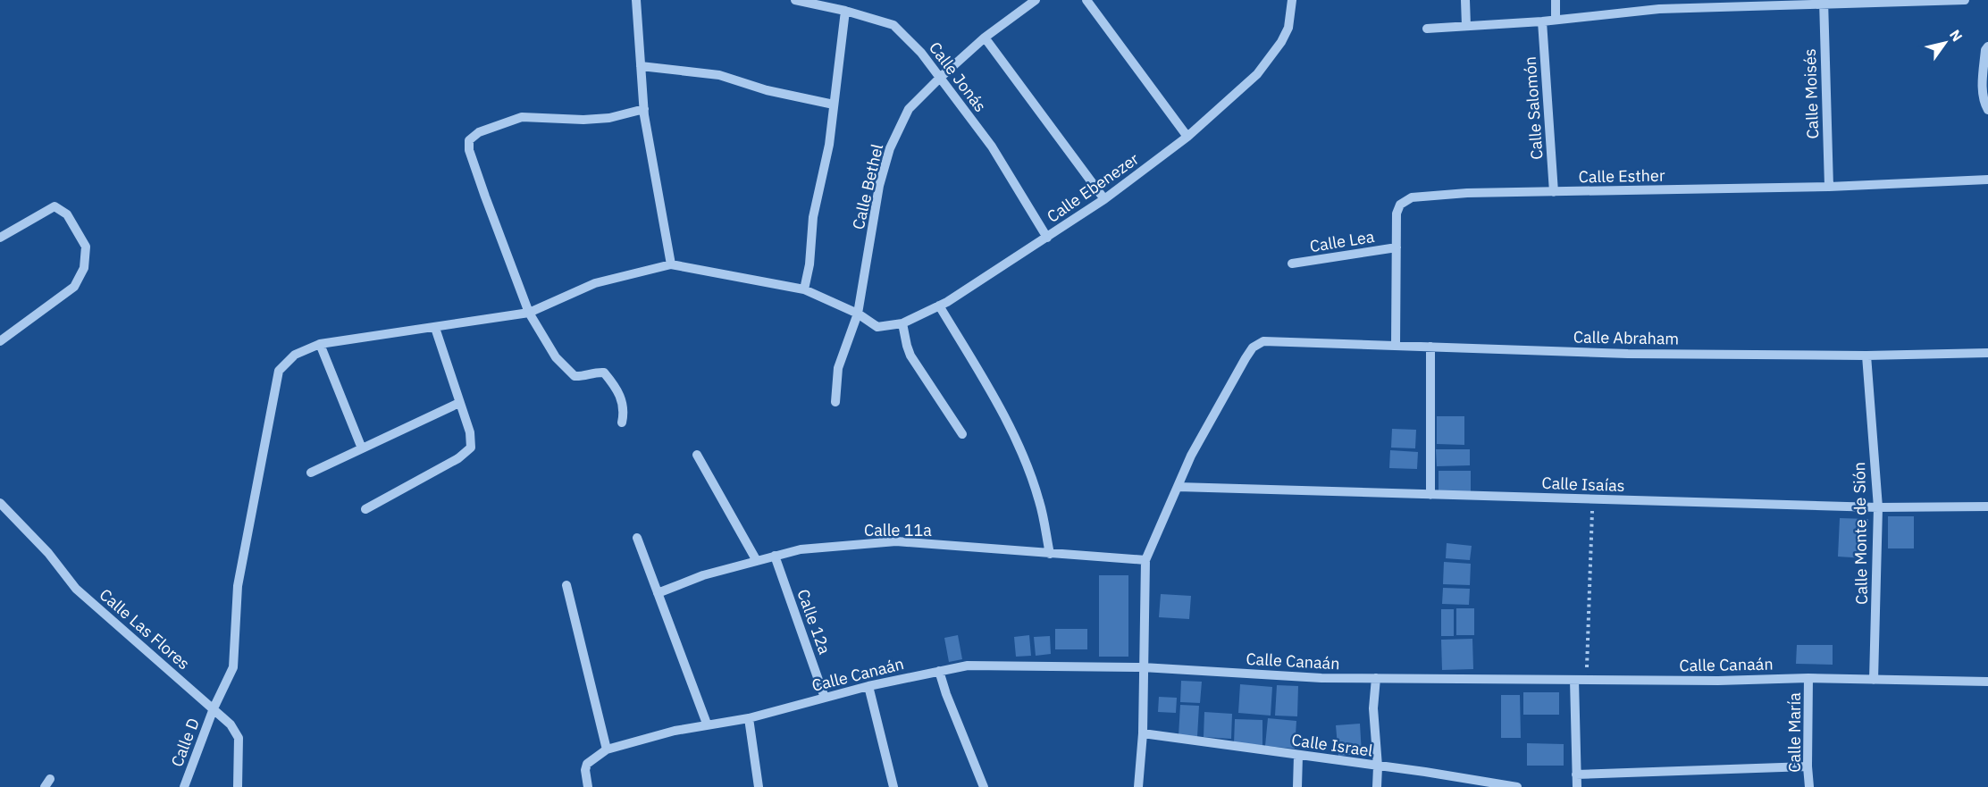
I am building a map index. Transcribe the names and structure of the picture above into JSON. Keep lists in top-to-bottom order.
{
  "streets": {
    "street": [
      "Calle Jonás",
      "Calle Moisés",
      "Calle Salomón",
      "Calle Esther",
      "Calle Bethel",
      "Calle Ebenezer",
      "Calle Lea",
      "Calle Abraham",
      "Calle Isaías",
      "Calle 11a",
      "Calle Monte de Sión",
      "Calle 12a",
      "Calle Las Flores",
      "Calle Canaán",
      "Calle María",
      "Calle D",
      "Calle Israel"
    ]
  },
  "crossings": [
    ["Calle Jonás", "Calle Bethel"],
    ["Calle Jonás", "Calle Ebenezer"],
    ["Calle Moisés", "Calle Esther"],
    ["Calle Salomón", "Calle Esther"],
    ["Calle Esther", "Calle Lea"],
    ["Calle Esther", "Calle Abraham"],
    ["Calle Bethel", "Calle Ebenezer"],
    ["Calle Ebenezer", "Calle D"],
    ["Calle Abraham", "Calle Isaías"],
    ["Calle Abraham", "Calle Monte de Sión"],
    ["Calle Isaías", "Calle Monte de Sión"],
    ["Calle 11a", "Calle 12a"],
    ["Calle Monte de Sión", "Calle Canaán"],
    ["Calle 12a", "Calle Canaán"],
    ["Calle Las Flores", "Calle D"],
    ["Calle Canaán", "Calle María"]
  ],
  "north": "top right"
}
